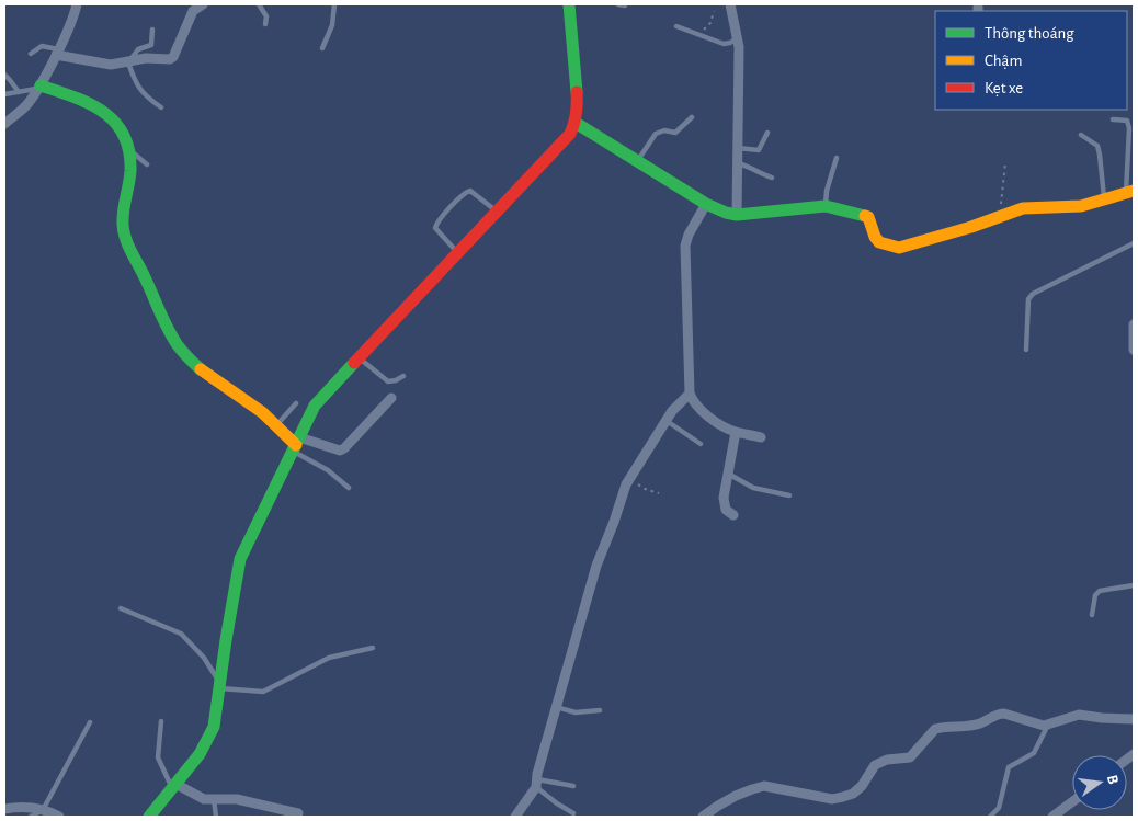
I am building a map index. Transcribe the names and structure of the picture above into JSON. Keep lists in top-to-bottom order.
{
  "legend": ["Thông thoáng", "Chậm", "Kẹt xe"],
  "north": "right"
}
